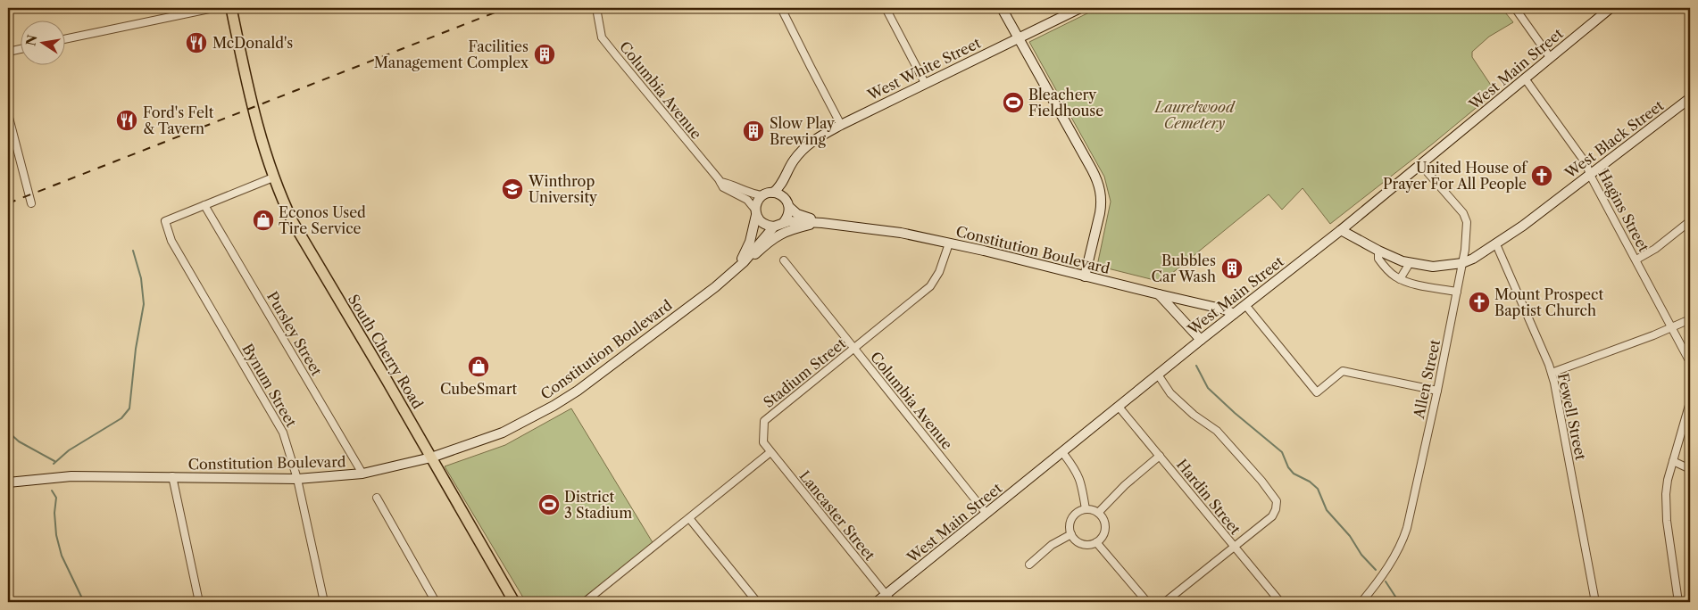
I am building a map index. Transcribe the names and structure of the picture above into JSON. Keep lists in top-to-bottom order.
{
  "streets": {
    "main road": ["South Cherry Road"],
    "street": [
      "West White Street",
      "West Main Street",
      "Columbia Avenue",
      "West Black Street",
      "Hagins Street",
      "Constitution Boulevard",
      "Pursley Street",
      "Stadium Street",
      "Allen Street",
      "Bynum Street",
      "Fewell Street",
      "Hardin Street",
      "Lancaster Street"
    ]
  },
  "crossings": [
    ["West White Street", "Columbia Avenue"],
    ["West White Street", "Constitution Boulevard"],
    ["West Main Street", "Columbia Avenue"],
    ["West Main Street", "West Black Street"],
    ["West Main Street", "Hagins Street"],
    ["West Main Street", "Constitution Boulevard"],
    ["West Main Street", "Allen Street"],
    ["West Main Street", "Hardin Street"],
    ["West Main Street", "Lancaster Street"],
    ["Columbia Avenue", "Constitution Boulevard"],
    ["Columbia Avenue", "Stadium Street"],
    ["West Black Street", "Hagins Street"],
    ["West Black Street", "Allen Street"],
    ["West Black Street", "Fewell Street"],
    ["Constitution Boulevard", "Pursley Street"],
    ["Constitution Boulevard", "South Cherry Road"],
    ["Constitution Boulevard", "Stadium Street"],
    ["Constitution Boulevard", "Bynum Street"],
    ["Pursley Street", "Bynum Street"],
    ["Stadium Street", "Lancaster Street"]
  ],
  "parks": ["Laurelwood Cemetery"],
  "places": {
    "restaurant": ["McDonald's", "Ford's Felt & Tavern"],
    "building": ["Facilities Management Complex", "Slow Play Brewing", "Bubbles Car Wash"],
    "sports": ["Bleachery Fieldhouse", "District 3 Stadium"],
    "church": ["United House of Prayer For All People", "Mount Prospect Baptist Church"],
    "school or university": ["Winthrop University"],
    "shop": ["Econos Used Tire Service", "CubeSmart"]
  },
  "north": "left"
}
